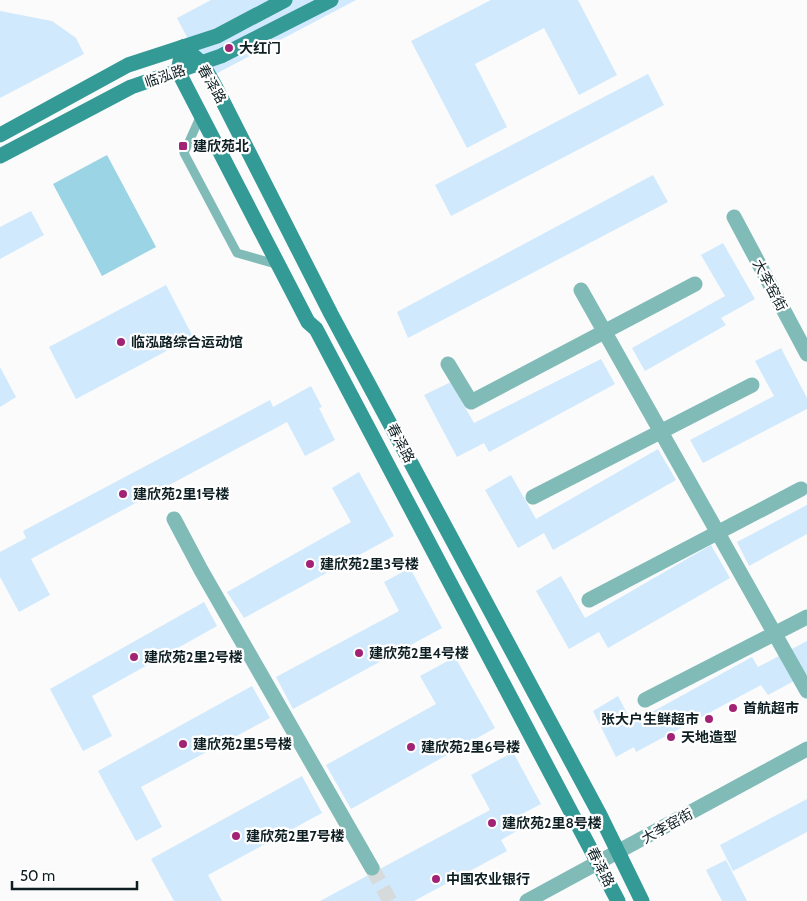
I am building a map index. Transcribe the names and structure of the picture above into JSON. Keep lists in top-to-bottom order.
{
  "streets": {
    "street": ["临泓路", "春泽路", "大李窑街"]
  },
  "crossings": [
    ["临泓路", "春泽路"],
    ["春泽路", "大李窑街"]
  ],
  "places": {
    "other": [
      "大红门",
      "临泓路综合运动馆",
      "建欣苑2里1号楼",
      "建欣苑2里3号楼",
      "建欣苑2里4号楼",
      "建欣苑2里2号楼",
      "首航超市",
      "张大户生鲜超市",
      "天地造型",
      "建欣苑2里5号楼",
      "建欣苑2里6号楼",
      "建欣苑2里8号楼",
      "建欣苑2里7号楼",
      "中国农业银行"
    ],
    "transit": ["建欣苑北"]
  },
  "scale_bar": "50 m"
}
